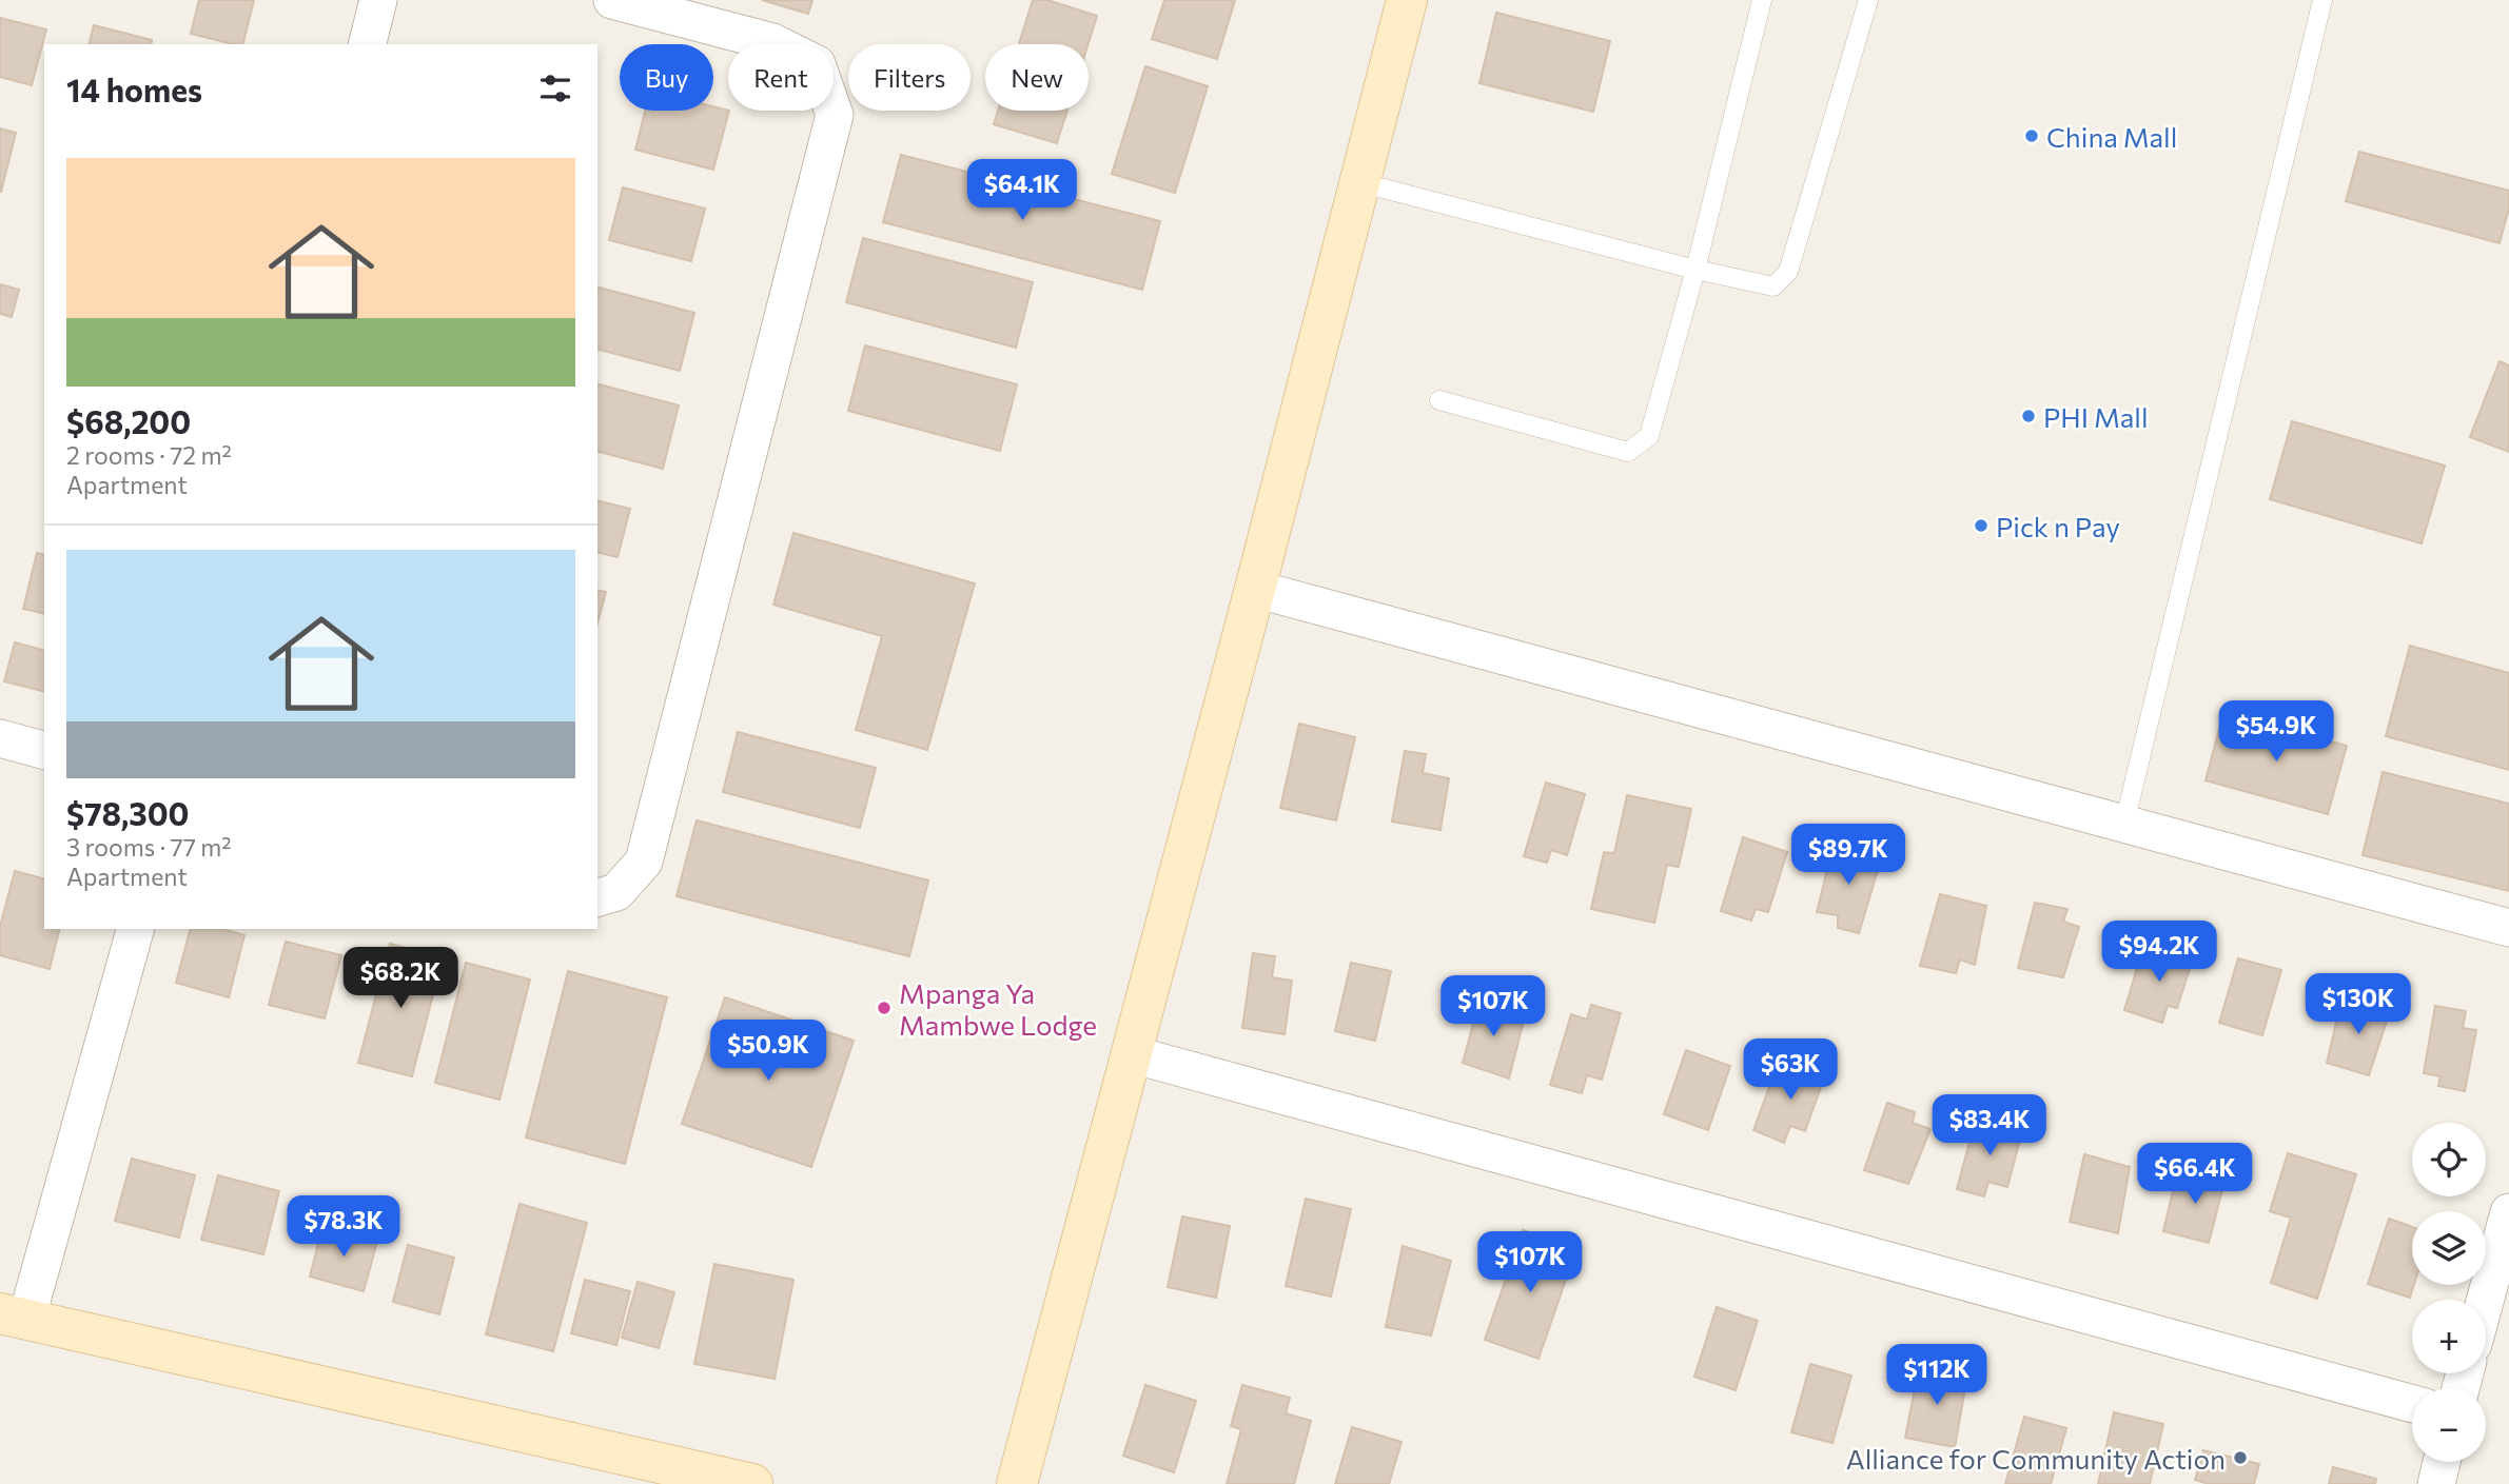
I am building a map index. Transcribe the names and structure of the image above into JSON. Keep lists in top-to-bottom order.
{
  "places": [
    "China Mall",
    "PHI Mall",
    "Pick n Pay",
    "Mpanga Ya Mambwe Lodge",
    "Alliance for Community Action"
  ],
  "page": {
    "chip": [
      "Buy",
      "Rent",
      "Filters",
      "New"
    ],
    "heading": "14 homes",
    "list": [
      {
        "name": "$68,200",
        "note": "2 rooms · 72 m² · Apartment"
      },
      {
        "name": "$78,300",
        "note": "3 rooms · 77 m² · Apartment"
      }
    ],
    "price": [
      "$64.1K",
      "$54.9K",
      "$89.7K",
      "$94.2K",
      "$68.2K",
      "$130K",
      "$107K",
      "$50.9K",
      "$63K",
      "$83.4K",
      "$66.4K",
      "$78.3K",
      "$107K",
      "$112K"
    ],
    "map_buttons": ["+", "−"]
  }
}
